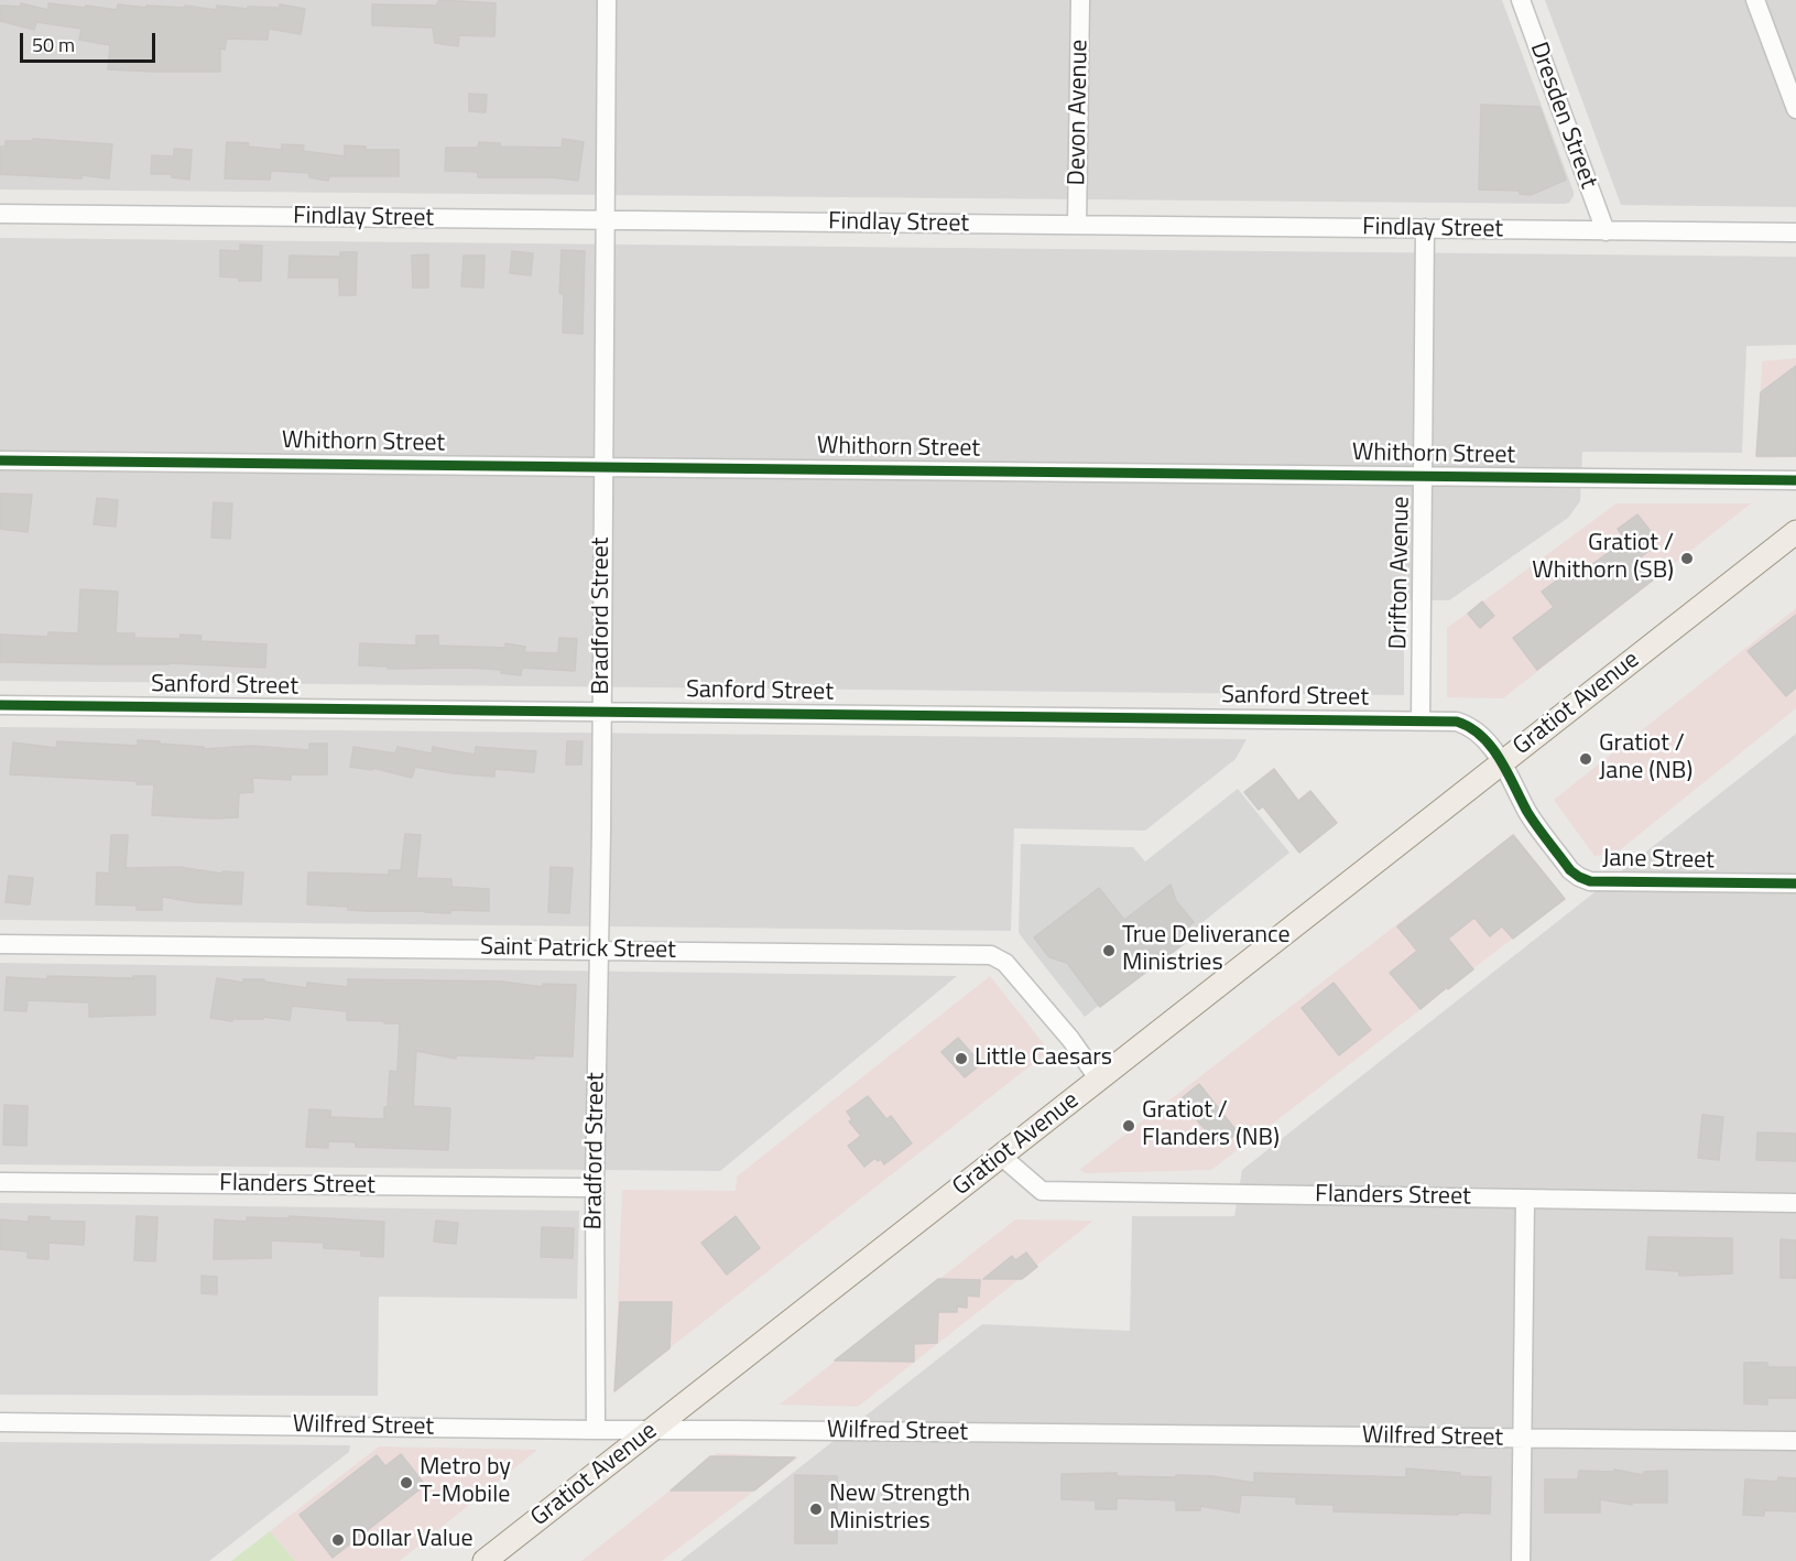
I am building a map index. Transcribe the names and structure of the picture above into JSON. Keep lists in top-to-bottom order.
{
  "streets": {
    "main road": ["Gratiot Avenue"],
    "street": [
      "Devon Avenue",
      "Dresden Street",
      "Findlay Street",
      "Whithorn Street",
      "Drifton Avenue",
      "Bradford Street",
      "Sanford Street",
      "Jane Street",
      "Saint Patrick Street",
      "Flanders Street",
      "Wilfred Street"
    ]
  },
  "crossings": [
    ["Devon Avenue", "Findlay Street"],
    ["Dresden Street", "Findlay Street"],
    ["Findlay Street", "Drifton Avenue"],
    ["Findlay Street", "Bradford Street"],
    ["Whithorn Street", "Drifton Avenue"],
    ["Whithorn Street", "Bradford Street"],
    ["Drifton Avenue", "Sanford Street"],
    ["Bradford Street", "Sanford Street"],
    ["Bradford Street", "Saint Patrick Street"],
    ["Bradford Street", "Flanders Street"],
    ["Bradford Street", "Wilfred Street"],
    ["Sanford Street", "Gratiot Avenue"],
    ["Sanford Street", "Jane Street"],
    ["Gratiot Avenue", "Jane Street"],
    ["Gratiot Avenue", "Saint Patrick Street"],
    ["Gratiot Avenue", "Flanders Street"],
    ["Gratiot Avenue", "Wilfred Street"]
  ],
  "places": [
    "Gratiot / Whithorn (SB)",
    "Gratiot / Jane (NB)",
    "True Deliverance Ministries",
    "Little Caesars",
    "Gratiot / Flanders (NB)",
    "Metro by T-Mobile",
    "New Strength Ministries",
    "Dollar Value"
  ],
  "scale_bar": "50 m"
}
